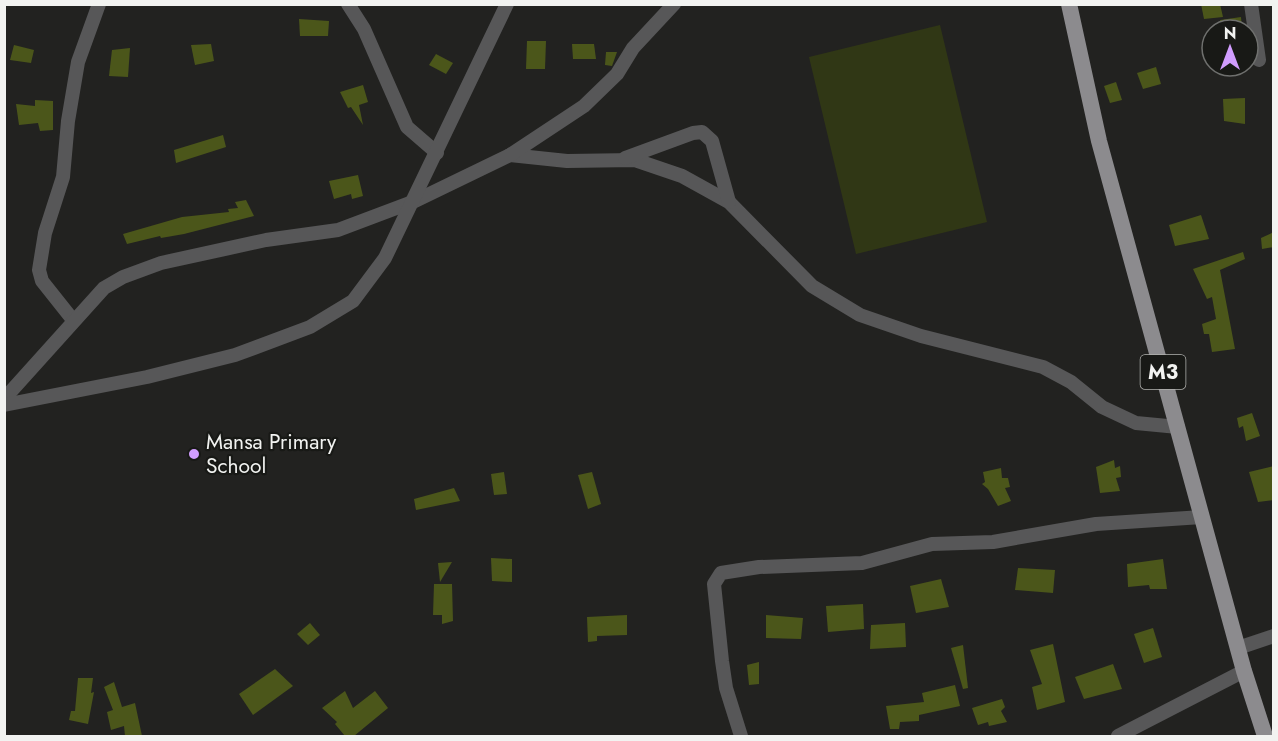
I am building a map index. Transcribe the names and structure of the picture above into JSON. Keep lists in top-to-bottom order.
{
  "streets": {
    "main road": ["M3"]
  },
  "places": ["Mansa Primary School"],
  "north": "top"
}
